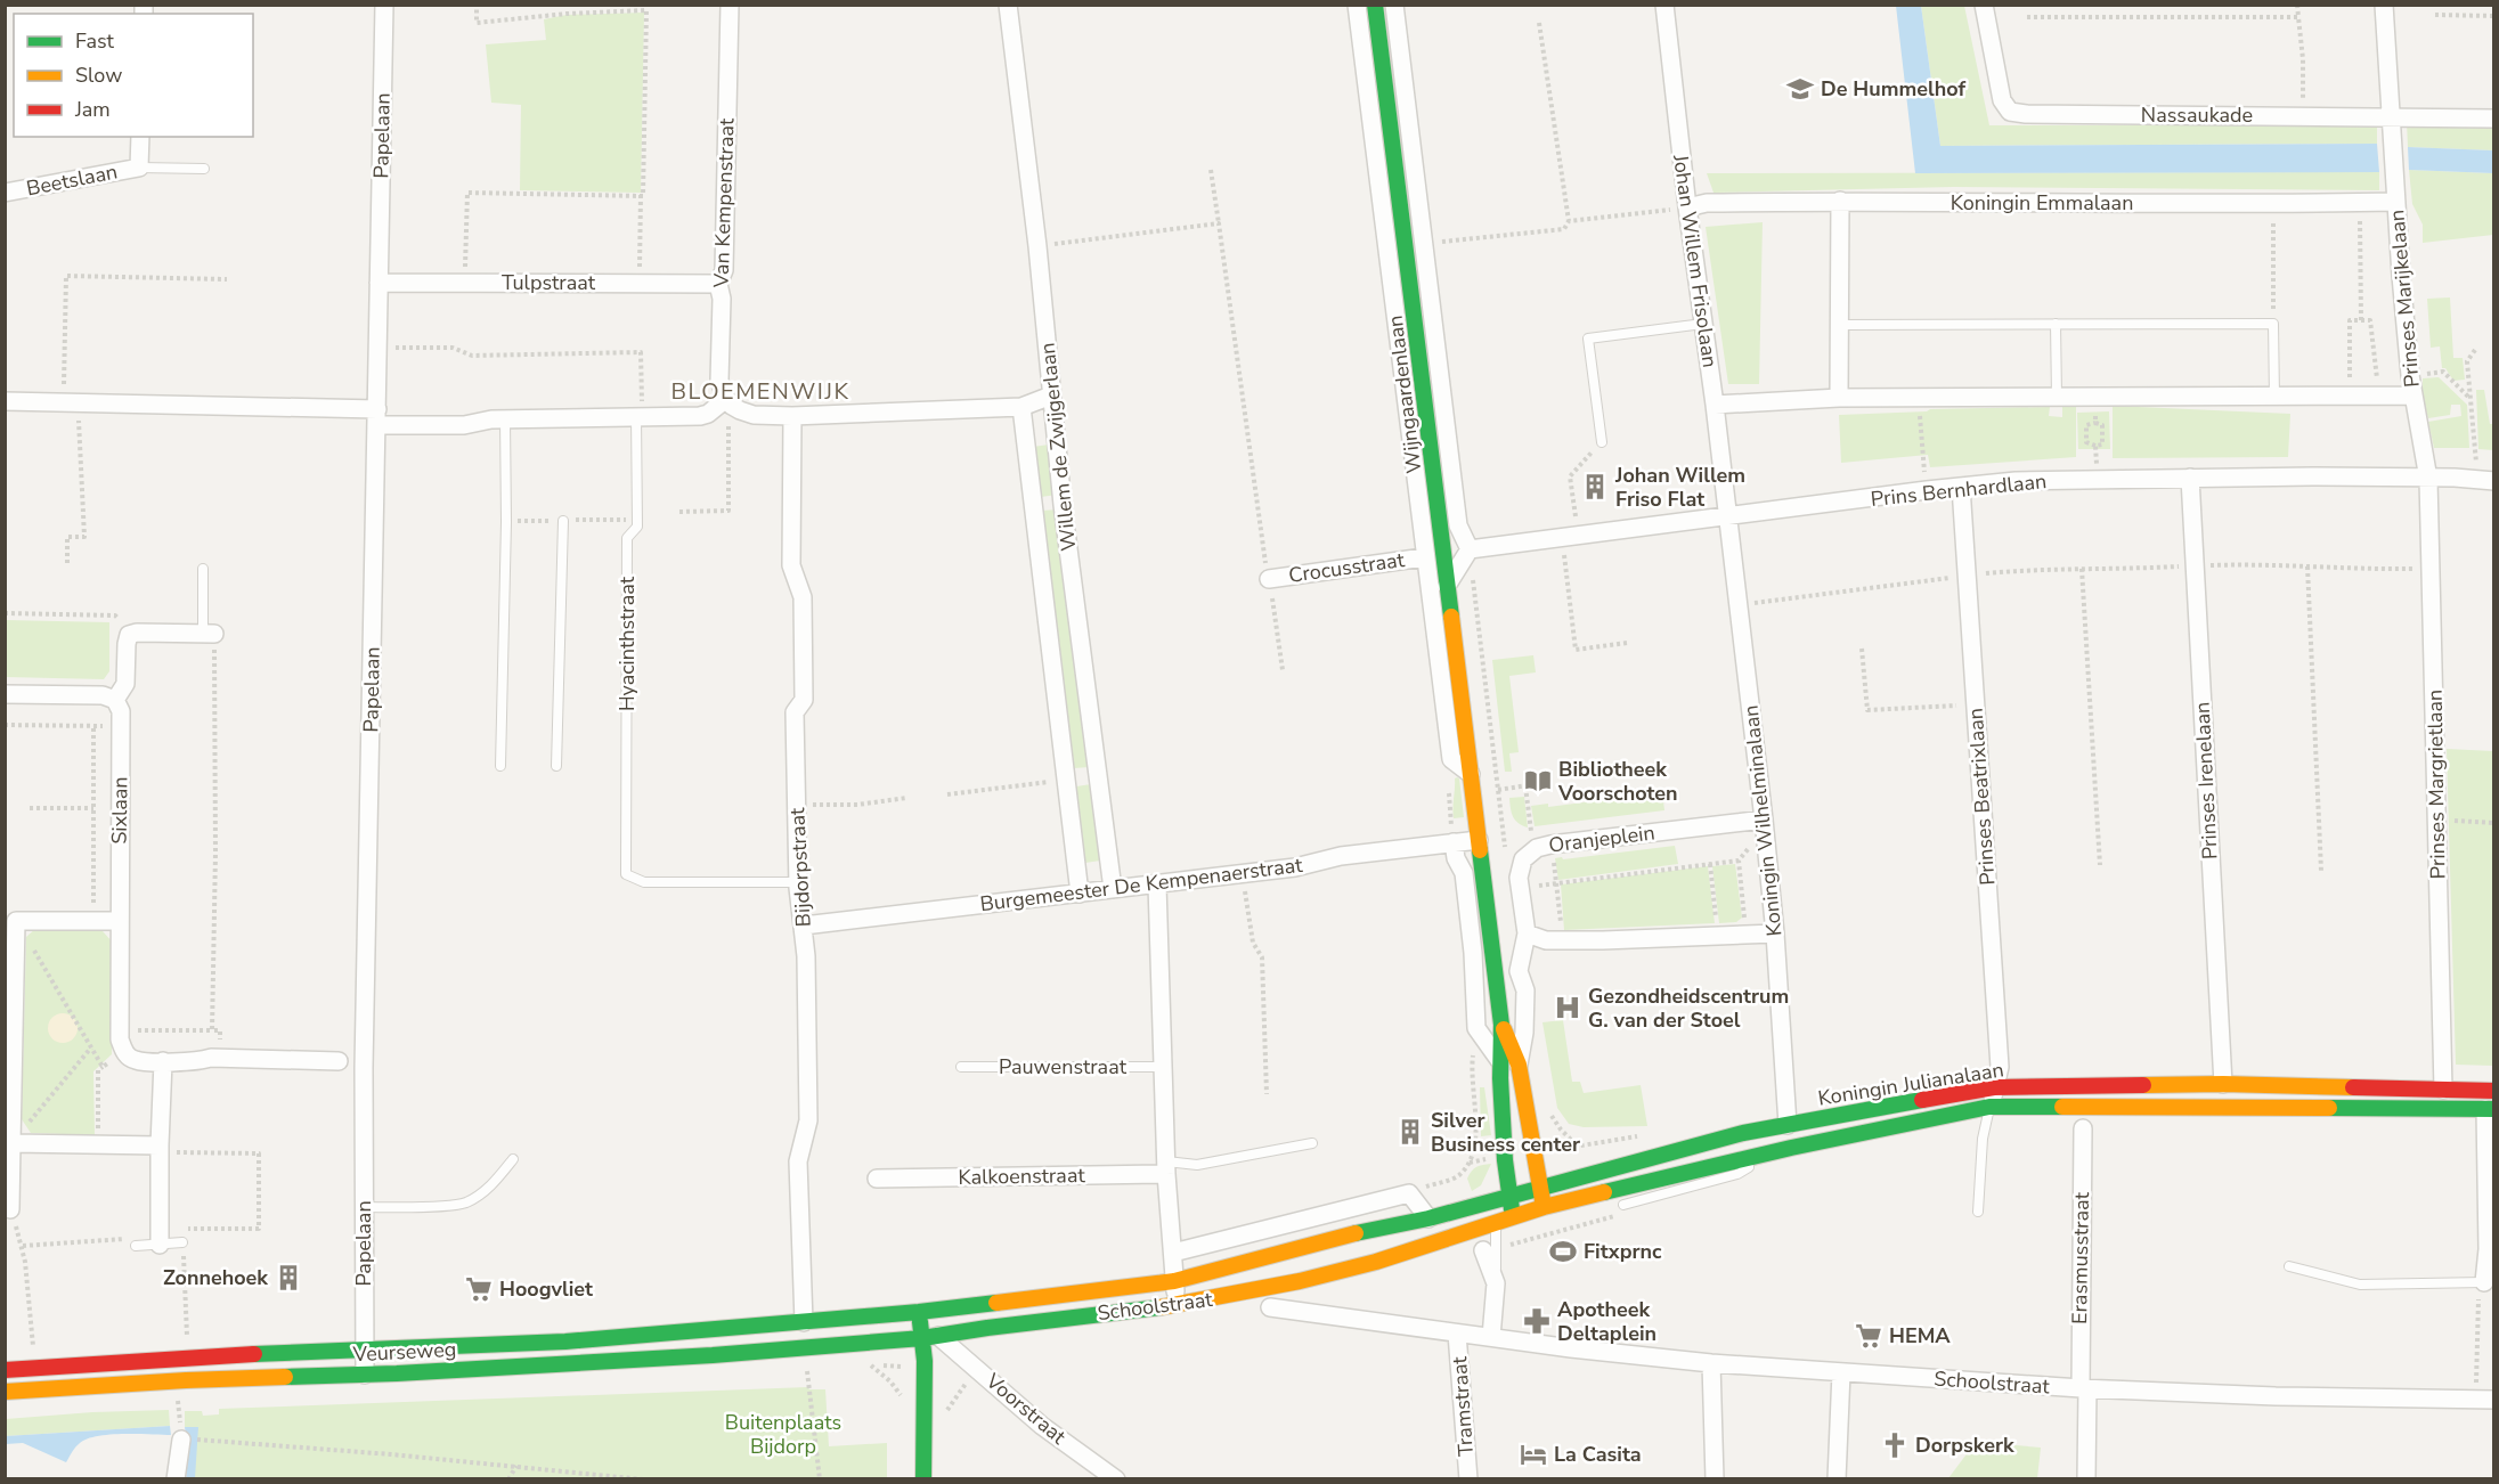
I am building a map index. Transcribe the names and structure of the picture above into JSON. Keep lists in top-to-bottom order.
{
  "streets": {
    "main road": [
      "Wijngaardenlaan",
      "Koningin Julianalaan",
      "Schoolstraat",
      "Veurseweg"
    ],
    "street": [
      "Nassaukade",
      "Papelaan",
      "Beetslaan",
      "Van Kempenstraat",
      "Koningin Emmalaan",
      "Johan Willem Frisolaan",
      "Tulpstraat",
      "Prinses Marijkelaan",
      "Willem de Zwijgerlaan",
      "Prins Bernhardlaan",
      "Crocusstraat",
      "Prinses Irenelaan",
      "Prinses Margrietlaan",
      "Prinses Beatrixlaan",
      "Sixlaan",
      "Koningin Wilhelminalaan",
      "Oranjeplein",
      "Bijdorpstraat",
      "Burgemeester De Kempenaerstraat",
      "Kalkoenstraat",
      "Erasmusstraat",
      "Tramstraat",
      "Voorstraat"
    ],
    "lane": ["Hyacinthstraat", "Pauwenstraat"]
  },
  "crossings": [
    ["Nassaukade", "Prinses Marijkelaan"],
    ["Papelaan", "Tulpstraat"],
    ["Papelaan", "Veurseweg"],
    ["Van Kempenstraat", "Tulpstraat"],
    ["Koningin Emmalaan", "Johan Willem Frisolaan"],
    ["Koningin Emmalaan", "Prinses Marijkelaan"],
    ["Johan Willem Frisolaan", "Prins Bernhardlaan"],
    ["Johan Willem Frisolaan", "Koningin Wilhelminalaan"],
    ["Prinses Marijkelaan", "Prins Bernhardlaan"],
    ["Prinses Marijkelaan", "Prinses Margrietlaan"],
    ["Wijngaardenlaan", "Prins Bernhardlaan"],
    ["Wijngaardenlaan", "Crocusstraat"],
    ["Wijngaardenlaan", "Oranjeplein"],
    ["Wijngaardenlaan", "Burgemeester De Kempenaerstraat"],
    ["Wijngaardenlaan", "Koningin Julianalaan"],
    ["Wijngaardenlaan", "Schoolstraat"],
    ["Willem de Zwijgerlaan", "Burgemeester De Kempenaerstraat"],
    ["Prins Bernhardlaan", "Prinses Irenelaan"],
    ["Prins Bernhardlaan", "Prinses Margrietlaan"],
    ["Prins Bernhardlaan", "Prinses Beatrixlaan"],
    ["Prins Bernhardlaan", "Koningin Wilhelminalaan"],
    ["Hyacinthstraat", "Bijdorpstraat"],
    ["Prinses Irenelaan", "Koningin Julianalaan"],
    ["Prinses Margrietlaan", "Koningin Julianalaan"],
    ["Prinses Beatrixlaan", "Koningin Julianalaan"],
    ["Koningin Wilhelminalaan", "Oranjeplein"],
    ["Koningin Wilhelminalaan", "Koningin Julianalaan"],
    ["Bijdorpstraat", "Burgemeester De Kempenaerstraat"],
    ["Bijdorpstraat", "Schoolstraat"],
    ["Bijdorpstraat", "Veurseweg"],
    ["Koningin Julianalaan", "Schoolstraat"],
    ["Erasmusstraat", "Schoolstraat"],
    ["Schoolstraat", "Veurseweg"],
    ["Schoolstraat", "Tramstraat"],
    ["Schoolstraat", "Voorstraat"]
  ],
  "districts": ["BLOEMENWIJK"],
  "parks": ["Buitenplaats Bijdorp"],
  "places": {
    "school or university": ["De Hummelhof"],
    "building": ["Johan Willem Friso Flat", "Silver Business center", "Zonnehoek"],
    "library": ["Bibliotheek Voorschoten"],
    "hospital": ["Gezondheidscentrum G. van der Stoel"],
    "sports": ["Fitxprnc"],
    "supermarket": ["Hoogvliet", "HEMA"],
    "pharmacy": ["Apotheek Deltaplein"],
    "church": ["Dorpskerk"],
    "hotel": ["La Casita"]
  },
  "legend": ["Fast", "Slow", "Jam"]
}
